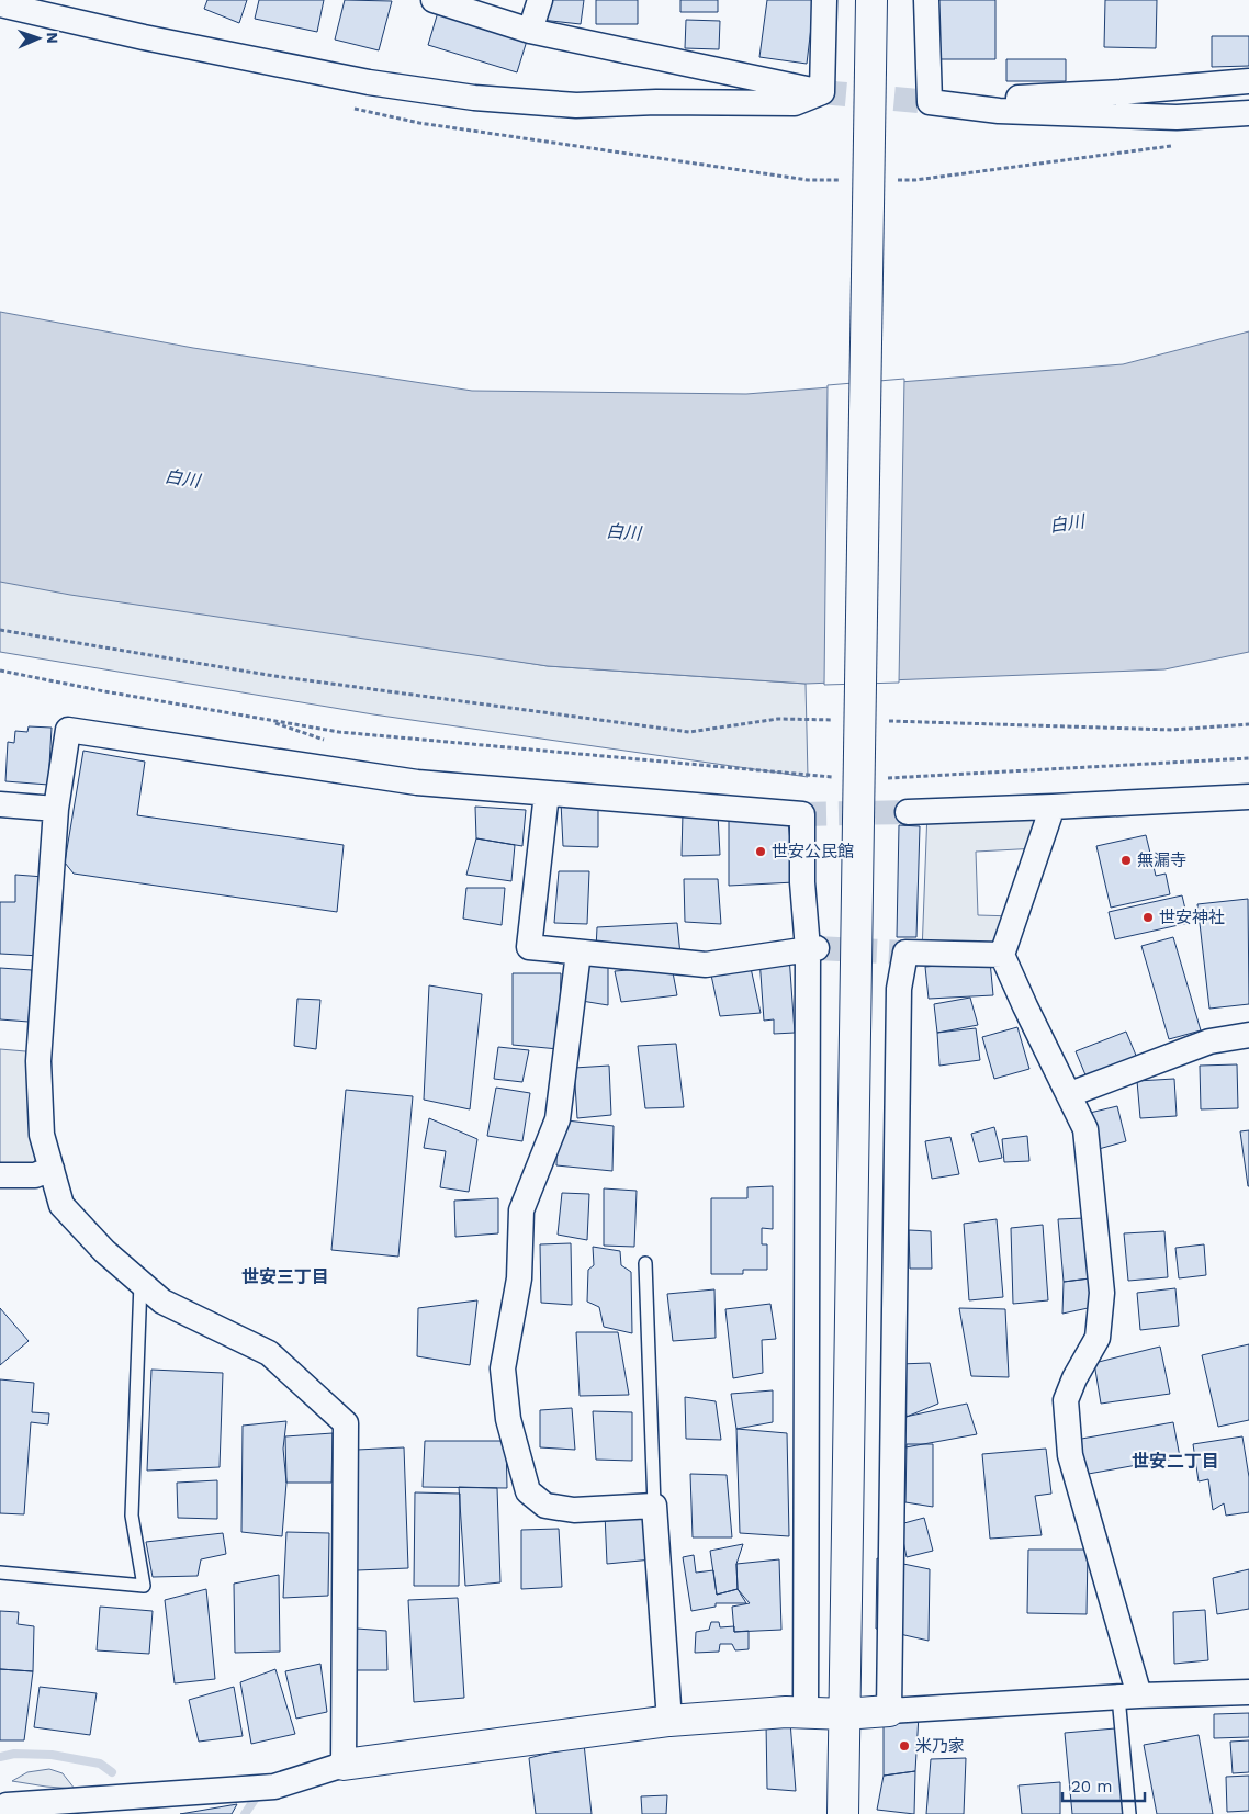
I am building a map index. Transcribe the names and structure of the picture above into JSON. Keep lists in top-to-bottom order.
{
  "districts": ["世安三丁目", "世安二丁目"],
  "water": ["白川"],
  "places": [
    "世安公民館",
    "無漏寺",
    "世安神社",
    "米乃家"
  ],
  "scale_bar": "20 m",
  "north": "right"
}
